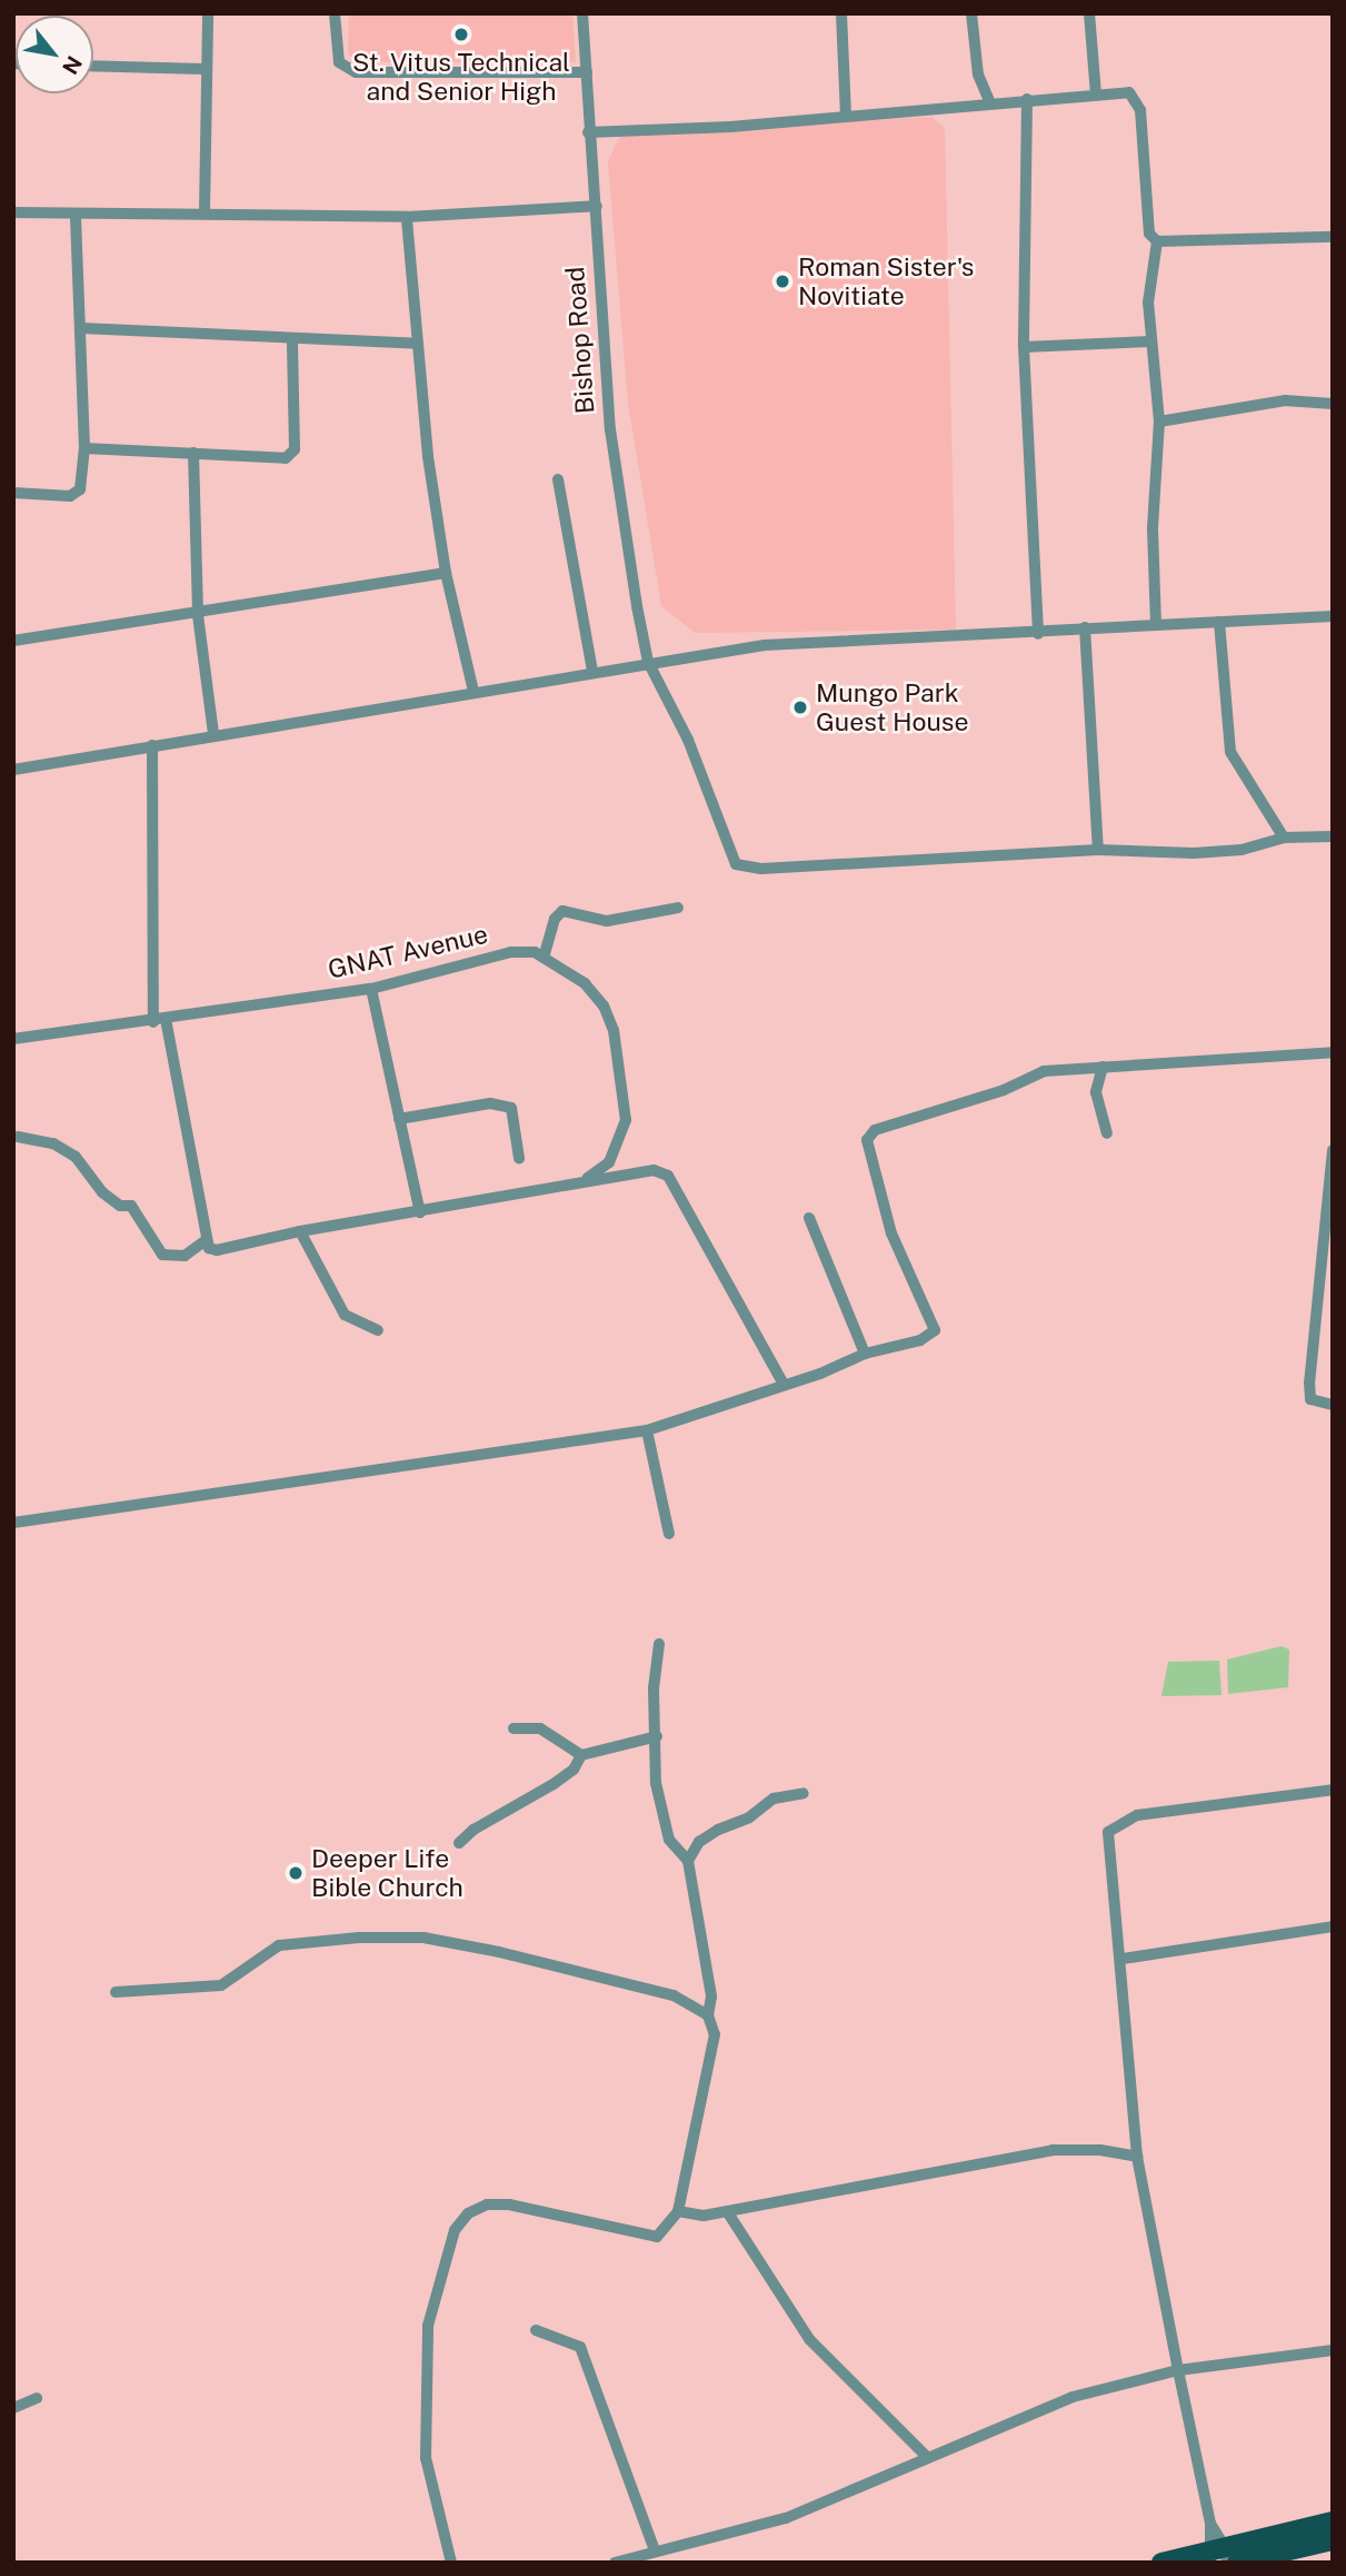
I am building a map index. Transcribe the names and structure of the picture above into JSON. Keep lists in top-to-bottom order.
{
  "streets": {
    "street": ["Bishop Road", "GNAT Avenue"]
  },
  "places": [
    "St. Vitus Technical and Senior High",
    "Roman Sister's Novitiate",
    "Mungo Park Guest House",
    "Deeper Life Bible Church"
  ],
  "north": "bottom right"
}
